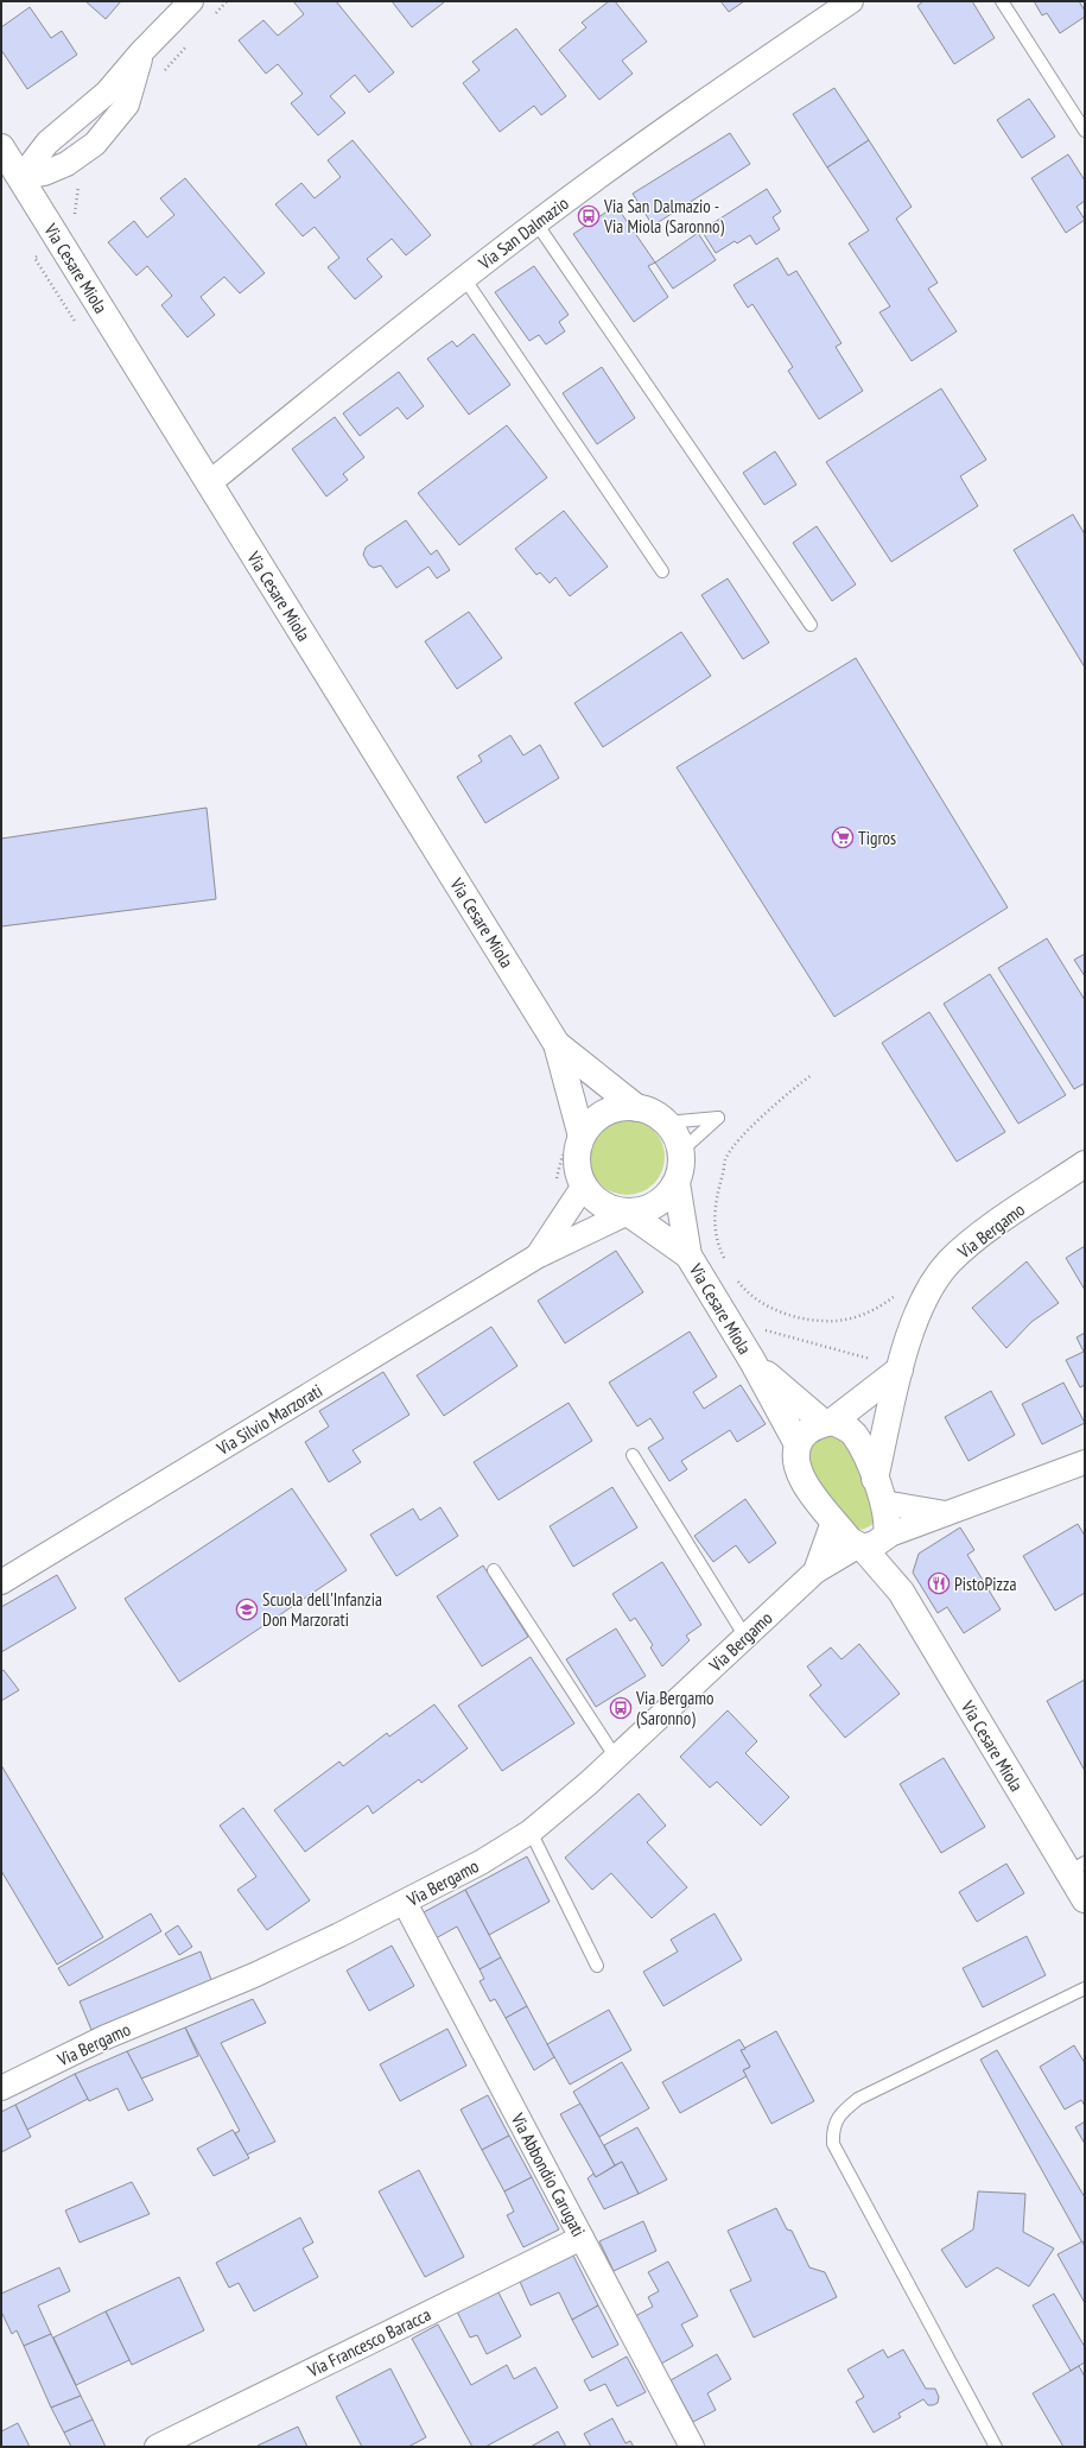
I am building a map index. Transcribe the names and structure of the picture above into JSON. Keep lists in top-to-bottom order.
{
  "streets": {
    "street": [
      "Via San Dalmazio",
      "Via Cesare Miola",
      "Via Bergamo",
      "Via Silvio Marzorati",
      "Via Abbondio Carugati",
      "Via Francesco Baracca"
    ]
  },
  "crossings": [
    ["Via San Dalmazio", "Via Cesare Miola"],
    ["Via Cesare Miola", "Via Bergamo"],
    ["Via Cesare Miola", "Via Silvio Marzorati"],
    ["Via Bergamo", "Via Abbondio Carugati"],
    ["Via Abbondio Carugati", "Via Francesco Baracca"]
  ],
  "places": {
    "bus stop": ["Via San Dalmazio - Via Miola (Saronno)", "Via Bergamo (Saronno)"],
    "supermarket": ["Tigros"],
    "restaurant": ["PistoPizza"],
    "school or university": ["Scuola dell'Infanzia Don Marzorati"]
  }
}
